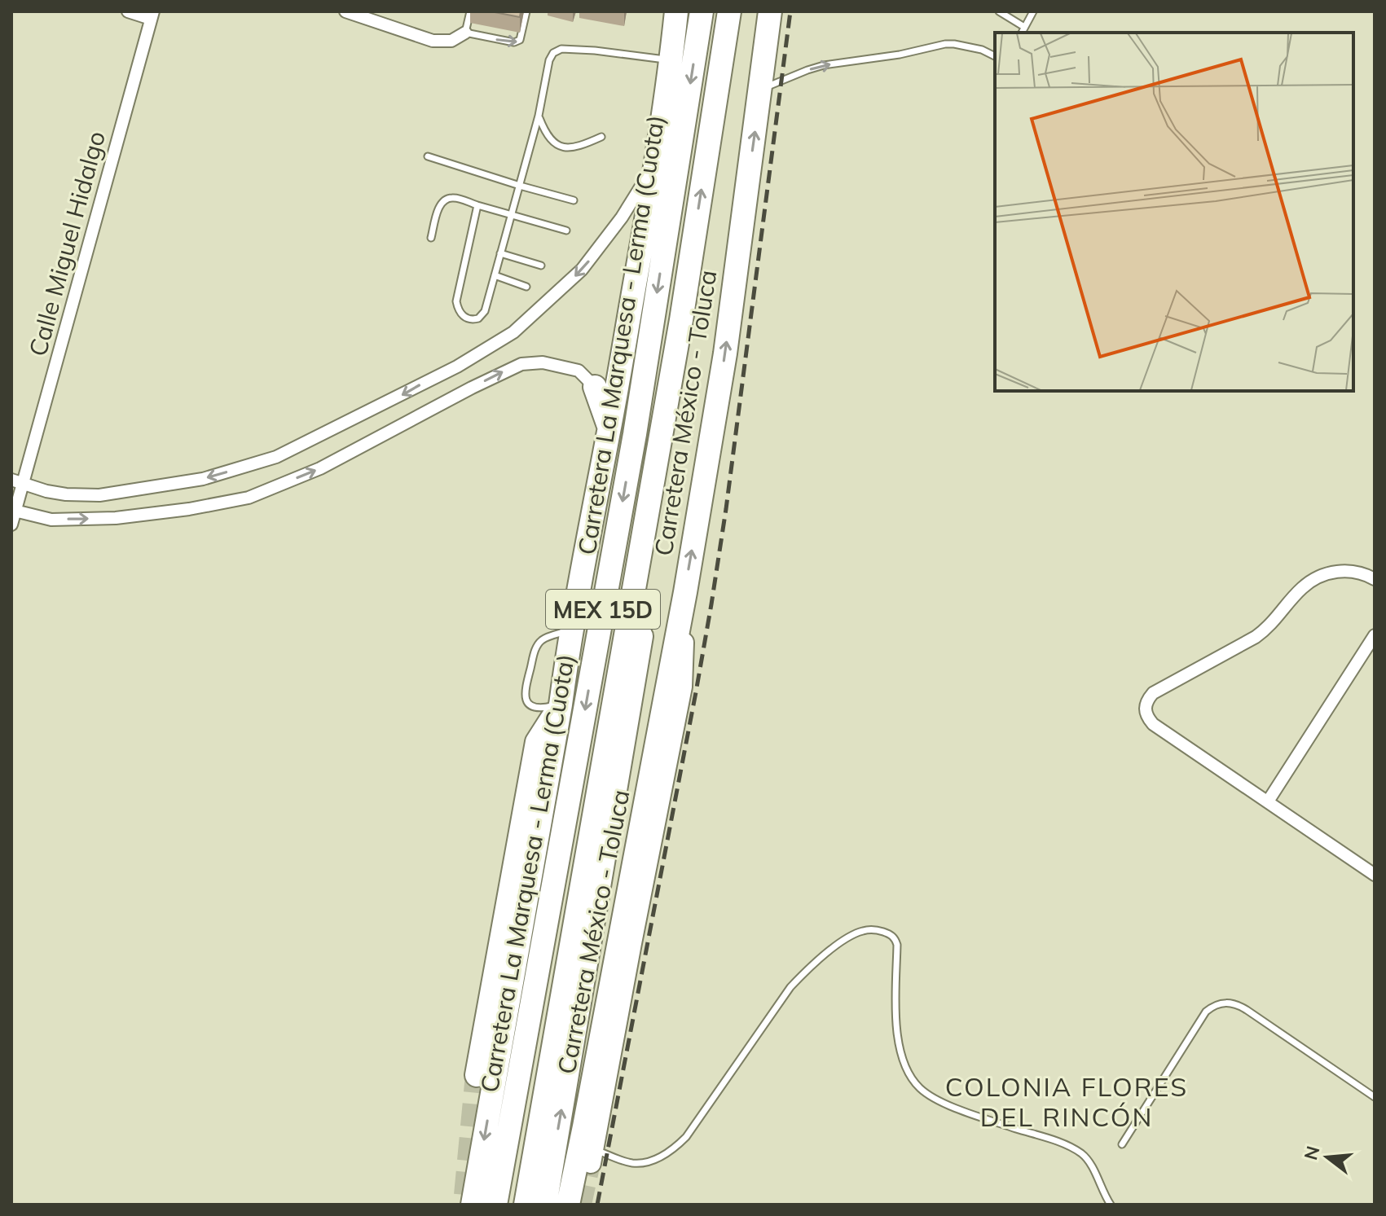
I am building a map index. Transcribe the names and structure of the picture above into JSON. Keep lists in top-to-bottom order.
{
  "streets": {
    "highway": ["Carretera La Marquesa - Lerma (Cuota)", "Carretera México - Toluca", "MEX 15D"],
    "street": ["Calle Miguel Hidalgo"]
  },
  "districts": ["COLONIA FLORES DEL RINCÓN"],
  "north": "left"
}
